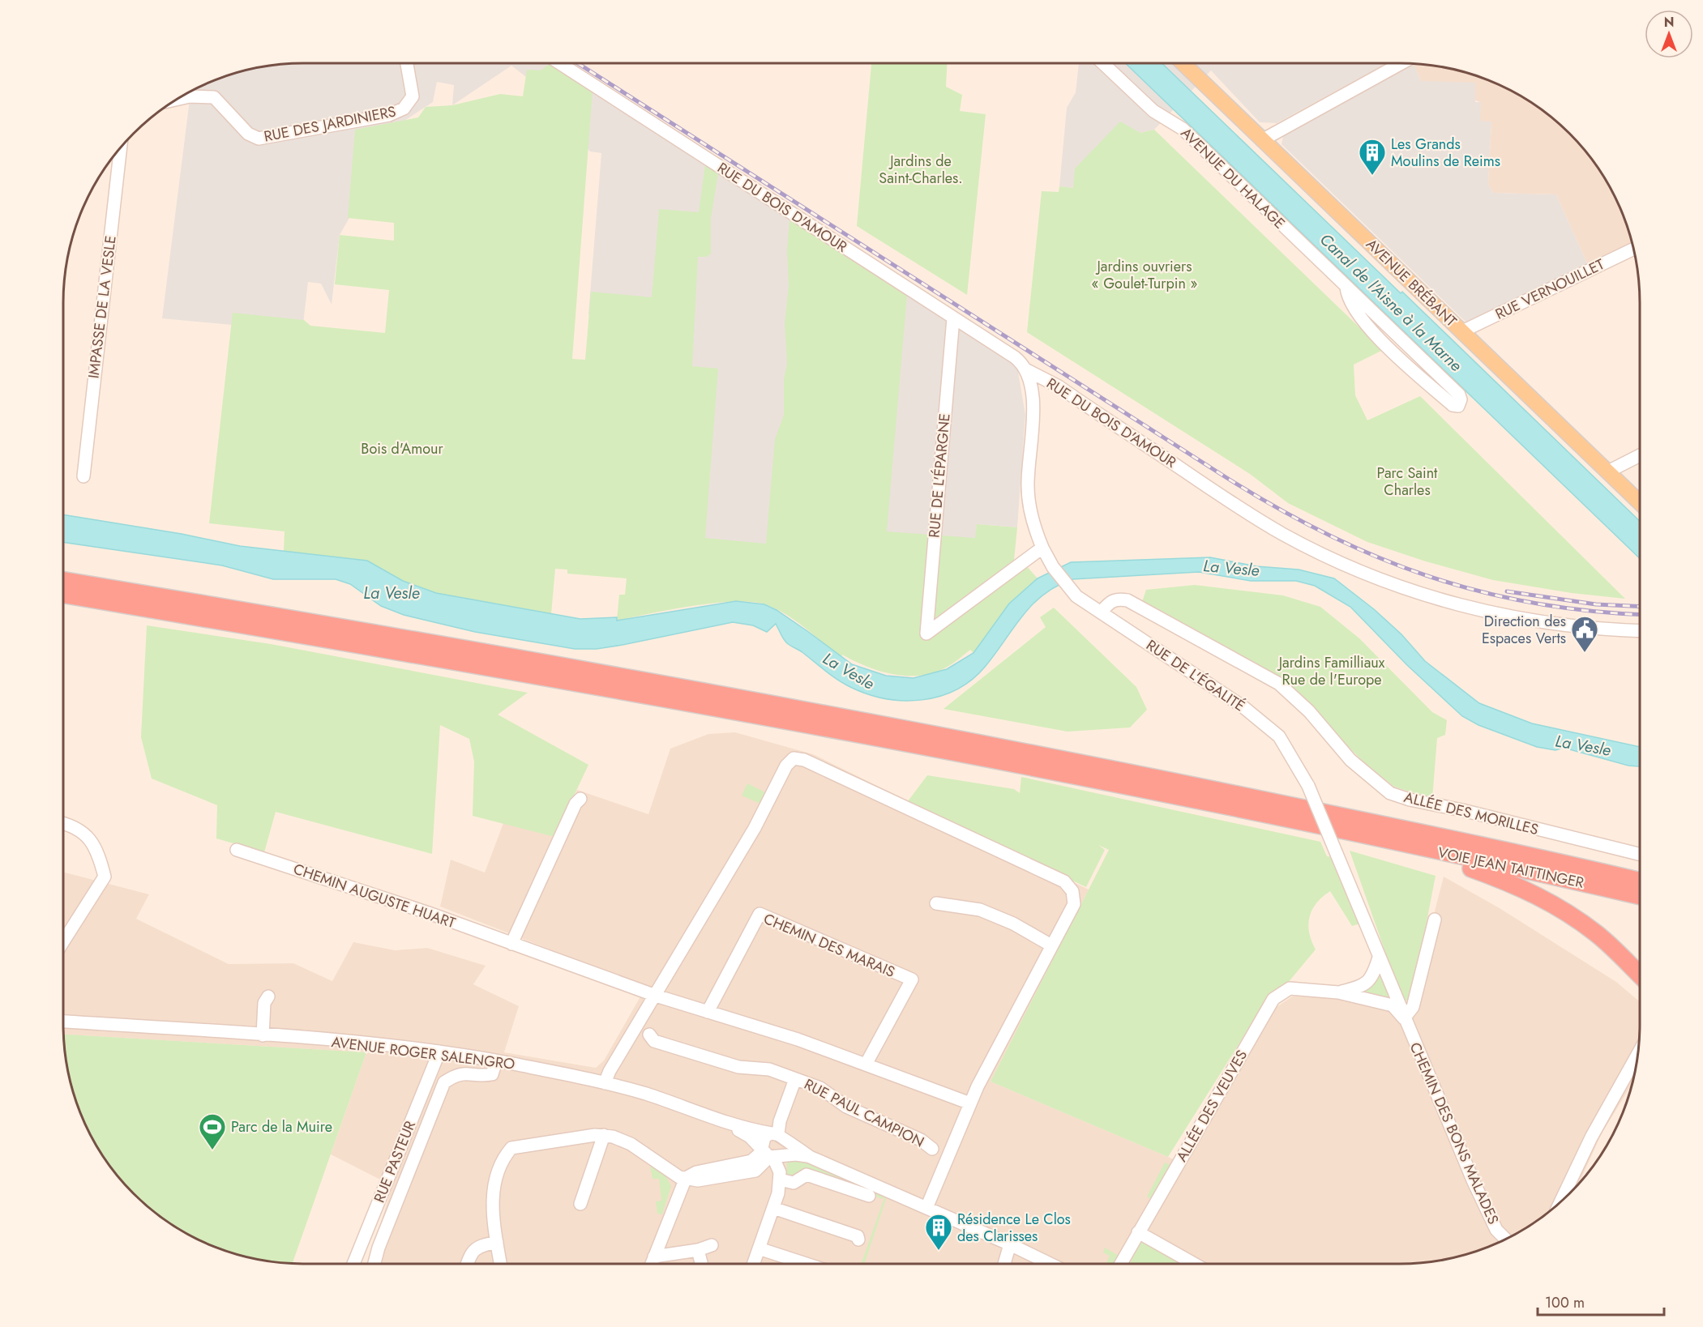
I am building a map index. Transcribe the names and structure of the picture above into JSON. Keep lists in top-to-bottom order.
{
  "streets": {
    "highway": ["VOIE JEAN TAITTINGER"],
    "main road": ["AVENUE BRÉBANT"],
    "street": [
      "RUE DES JARDINIERS",
      "AVENUE DU HALAGE",
      "RUE DU BOIS D'AMOUR",
      "RUE VERNOUILLET",
      "IMPASSE DE LA VESLE",
      "RUE DE L'ÉPARGNE",
      "RUE DE L'ÉGALITÉ",
      "ALLÉE DES MORILLES",
      "CHEMIN AUGUSTE HUART",
      "CHEMIN DES MARAIS",
      "AVENUE ROGER SALENGRO",
      "ALLÉE DES VEUVES",
      "RUE PAUL CAMPION",
      "CHEMIN DES BONS MALADES",
      "RUE PASTEUR"
    ]
  },
  "crossings": [
    ["RUE DU BOIS D'AMOUR", "RUE DE L'ÉPARGNE"],
    ["AVENUE BRÉBANT", "RUE VERNOUILLET"],
    ["RUE DE L'ÉPARGNE", "RUE DE L'ÉGALITÉ"],
    ["RUE DE L'ÉGALITÉ", "ALLÉE DES MORILLES"],
    ["RUE DE L'ÉGALITÉ", "CHEMIN DES BONS MALADES"],
    ["AVENUE ROGER SALENGRO", "RUE PAUL CAMPION"],
    ["AVENUE ROGER SALENGRO", "RUE PASTEUR"],
    ["ALLÉE DES VEUVES", "CHEMIN DES BONS MALADES"]
  ],
  "water": ["Canal de l'Aisne à la Marne", "La Vesle"],
  "parks": [
    "Jardins de Saint-Charles.",
    "Jardins ouvriers « Goulet-Turpin »",
    "Bois d'Amour",
    "Parc Saint Charles",
    "Jardins Familliaux Rue de l'Europe"
  ],
  "places": {
    "building": ["Les Grands Moulins de Reims", "Résidence Le Clos des Clarisses"],
    "public building": ["Direction des Espaces Verts"],
    "sports": ["Parc de la Muire"]
  },
  "scale_bar": "100 m",
  "north": "top"
}
